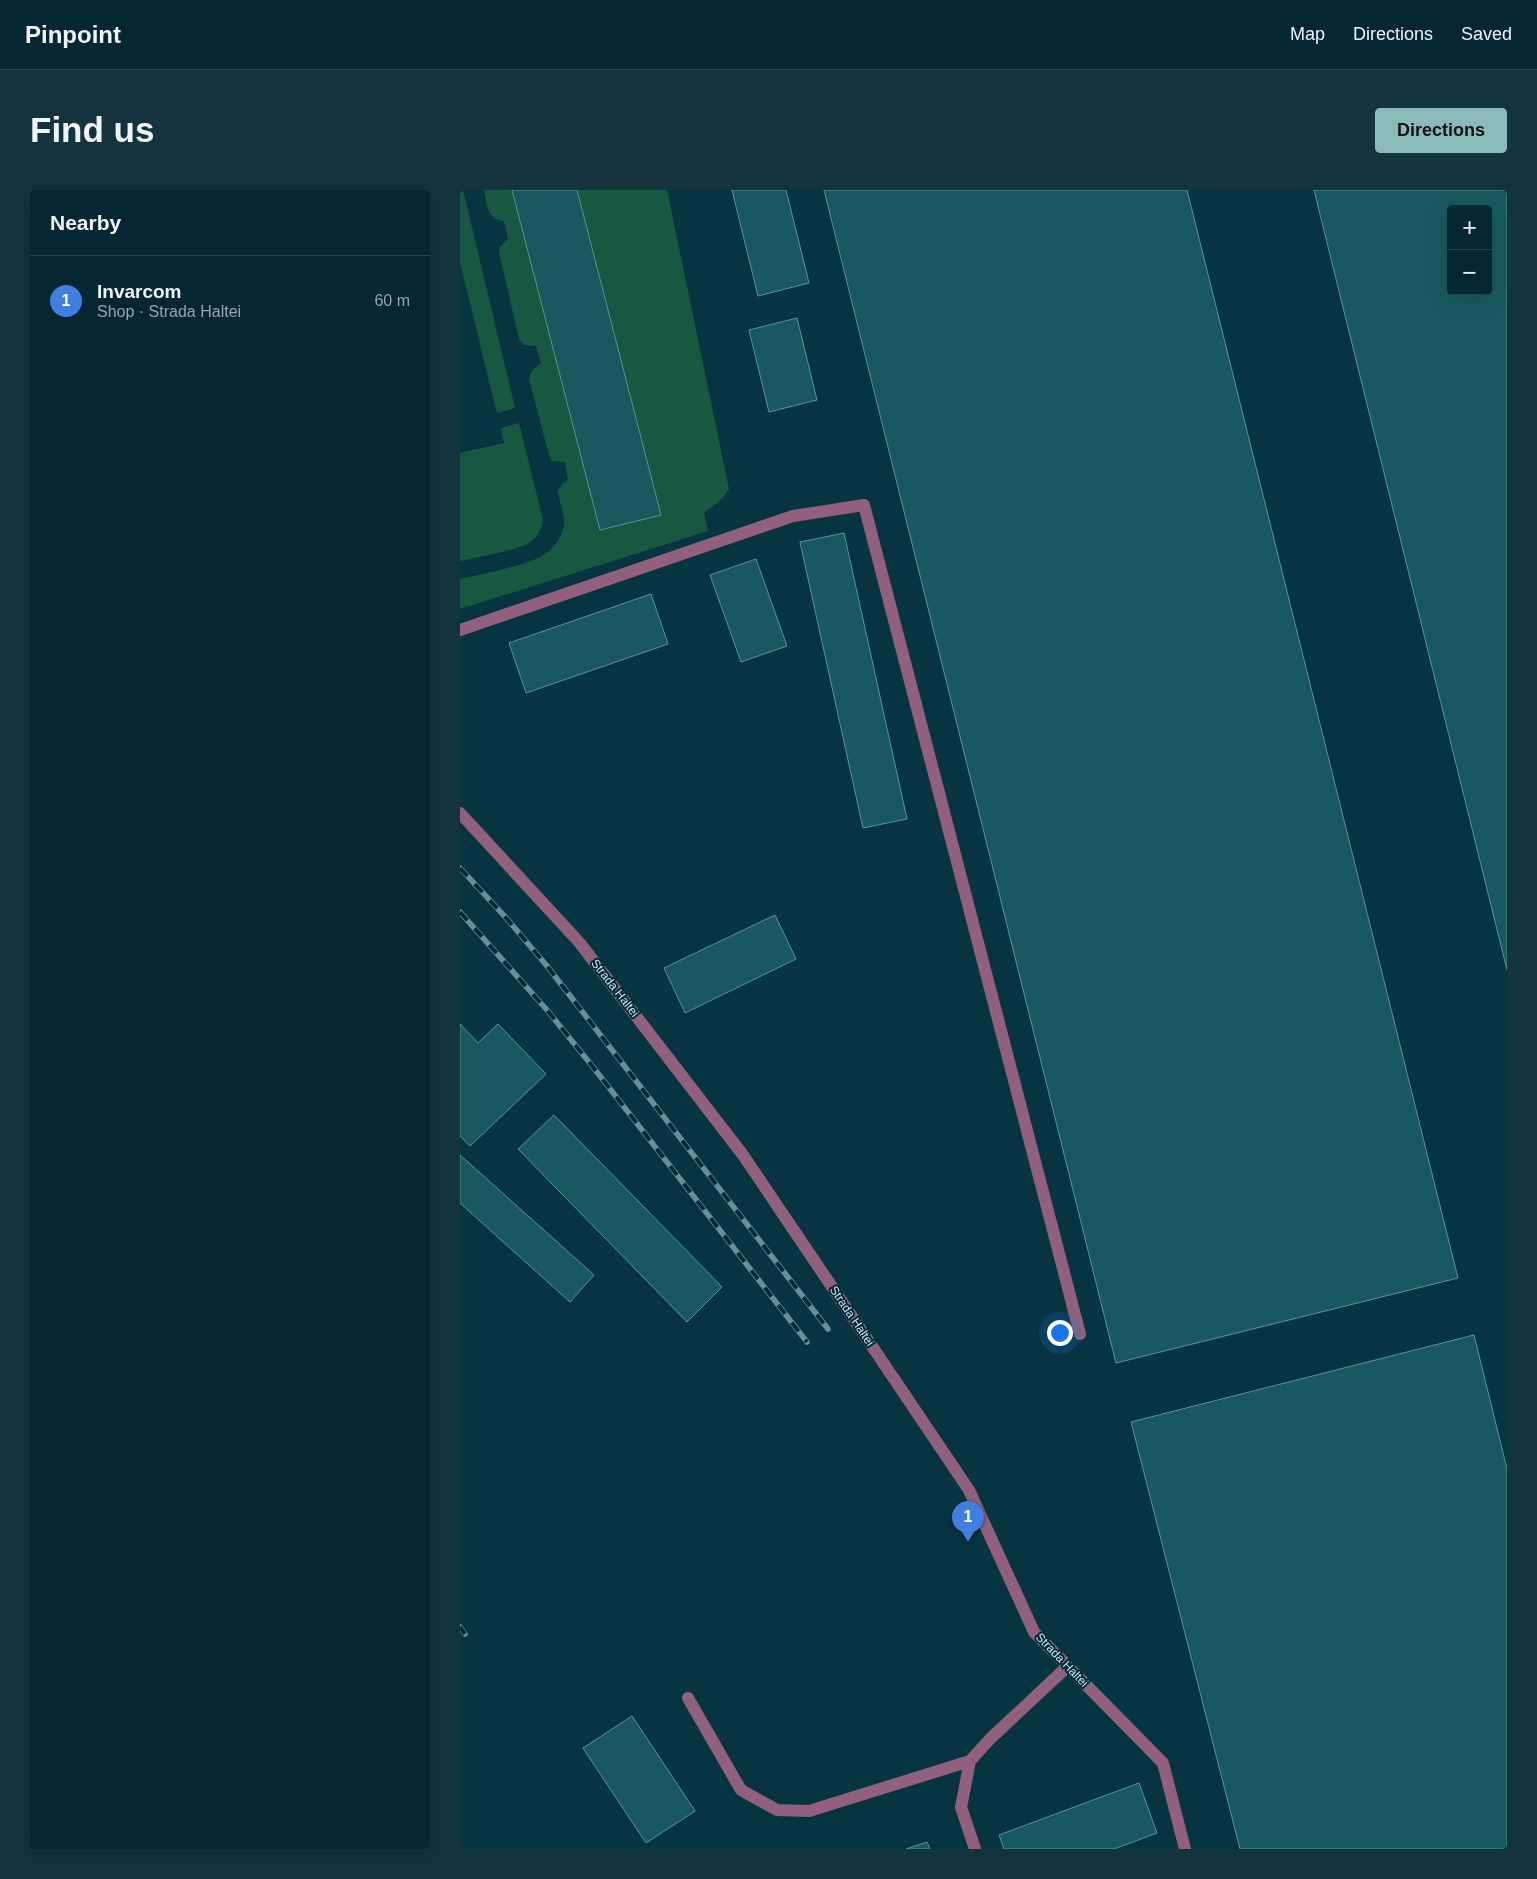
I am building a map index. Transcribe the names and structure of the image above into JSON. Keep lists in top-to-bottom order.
{
  "streets": {
    "street": ["Strada Haltei"]
  },
  "page": {
    "header": "Pinpoint",
    "nav": ["Map", "Directions", "Saved"],
    "buttons": "Directions",
    "title": "Find us",
    "heading": "Nearby",
    "map_buttons": ["+", "−"],
    "list": [
      {
        "mark": "1",
        "name": "Invarcom",
        "note": "Shop · Strada Haltei",
        "value": "60 m"
      }
    ],
    "pins": "1"
  }
}
